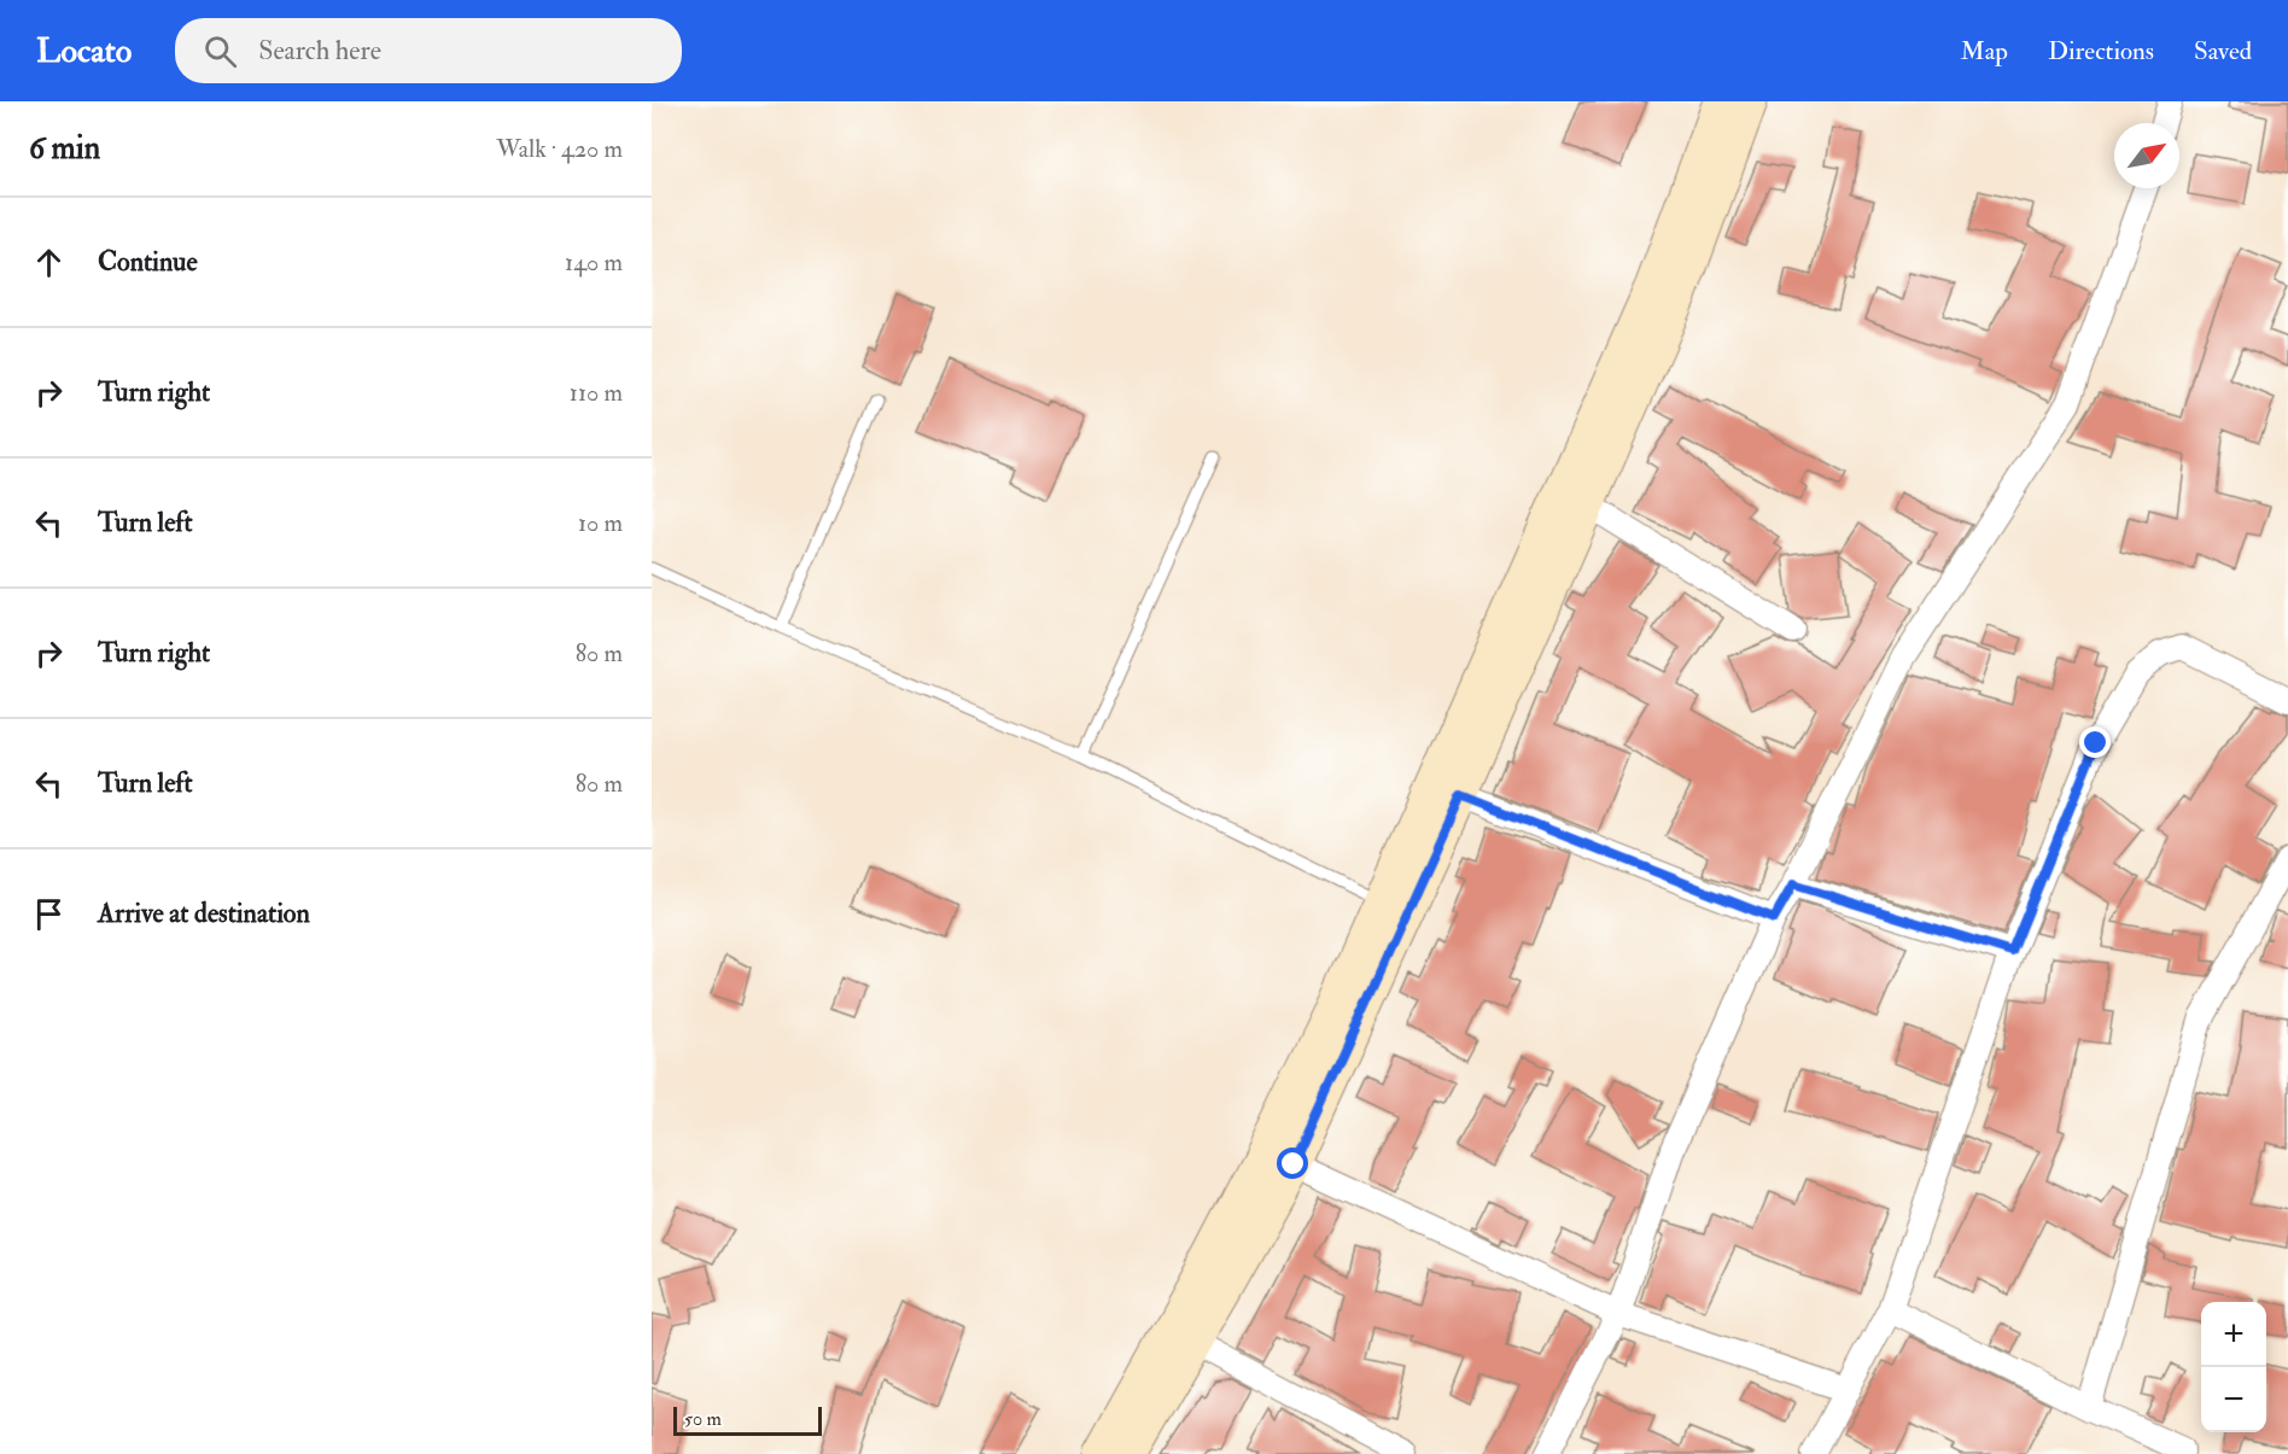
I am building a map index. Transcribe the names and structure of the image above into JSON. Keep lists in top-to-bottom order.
{
  "scale_bar": "50 m",
  "north": "top right",
  "page": {
    "header": "Locato",
    "search": "Search here",
    "nav": ["Map", "Directions", "Saved"],
    "heading": ["6 min", "Walk · 420 m"],
    "list": [
      ["Continue", "140 m"],
      ["Turn right", "110 m"],
      ["Turn left", "10 m"],
      ["Turn right", "80 m"],
      ["Turn left", "80 m"],
      "Arrive at destination"
    ],
    "map_buttons": ["+", "−"],
    "scale": "50 m"
  }
}
